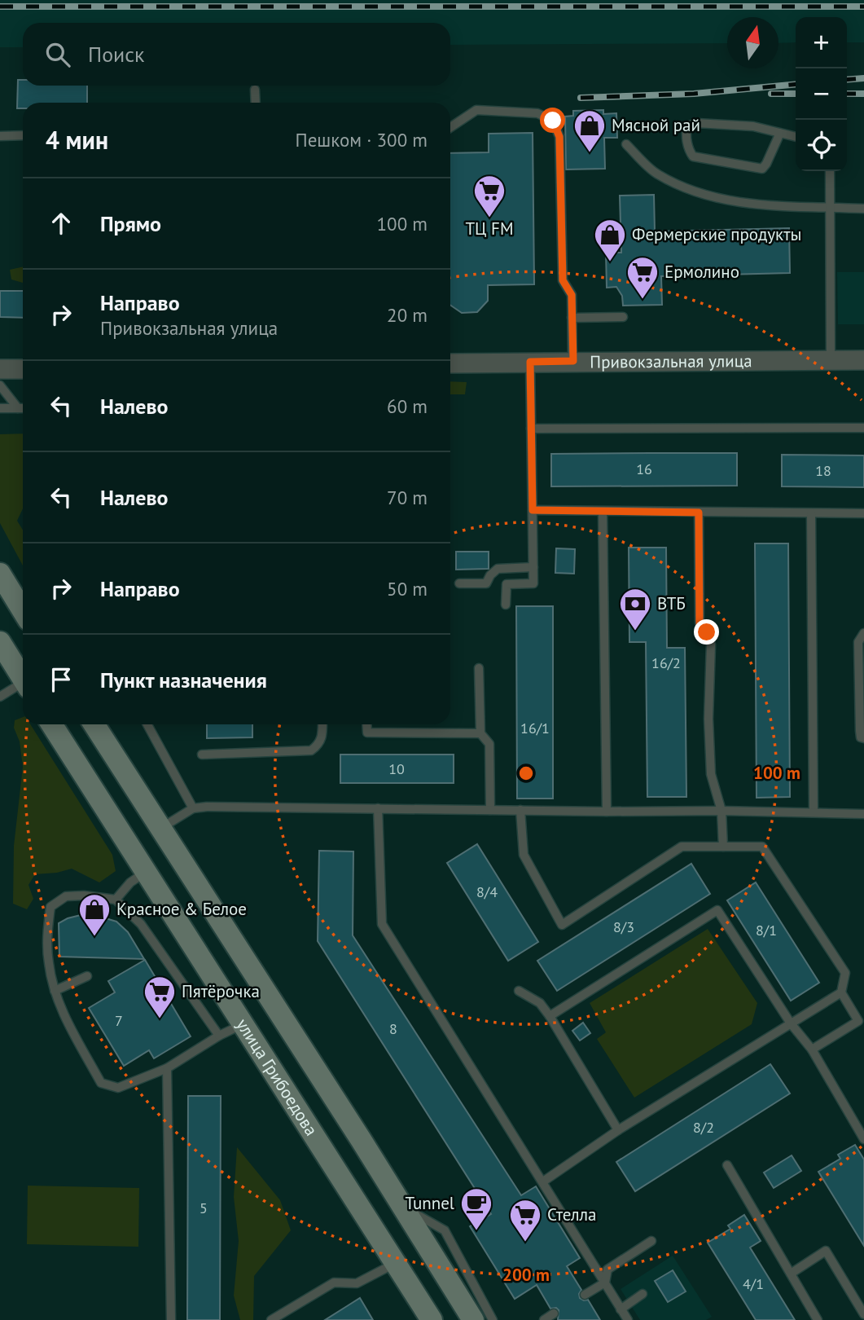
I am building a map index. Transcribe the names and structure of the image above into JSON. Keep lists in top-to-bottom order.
{
  "streets": {
    "main road": ["улица Грибоедова"],
    "street": ["Привокзальная улица"]
  },
  "places": {
    "shop": ["Мясной рай", "Фермерские продукты", "Красное & Белое"],
    "supermarket": [
      "ТЦ FM",
      "Ермолино",
      "Пятёрочка",
      "Стелла"
    ],
    "bank": ["ВТБ"],
    "cafe": ["Tunnel"]
  },
  "house_numbers": [
    "16",
    "18",
    "16/2",
    "16/1",
    "10",
    "8/4",
    "8/3",
    "8/1",
    "7",
    "8",
    "8/2",
    "5",
    "4/1"
  ],
  "north": "top",
  "page": {
    "map_buttons": ["+", "−"],
    "search": "Поиск",
    "heading": ["4 мин", "Пешком · 300 m"],
    "list": [
      ["Прямо", "100 m"],
      ["Направо", "Привокзальная улица", "20 m"],
      ["Налево", "60 m"],
      ["Налево", "70 m"],
      ["Направо", "50 m"],
      "Пункт назначения"
    ]
  },
  "rings": ["100 m", "200 m"]
}
